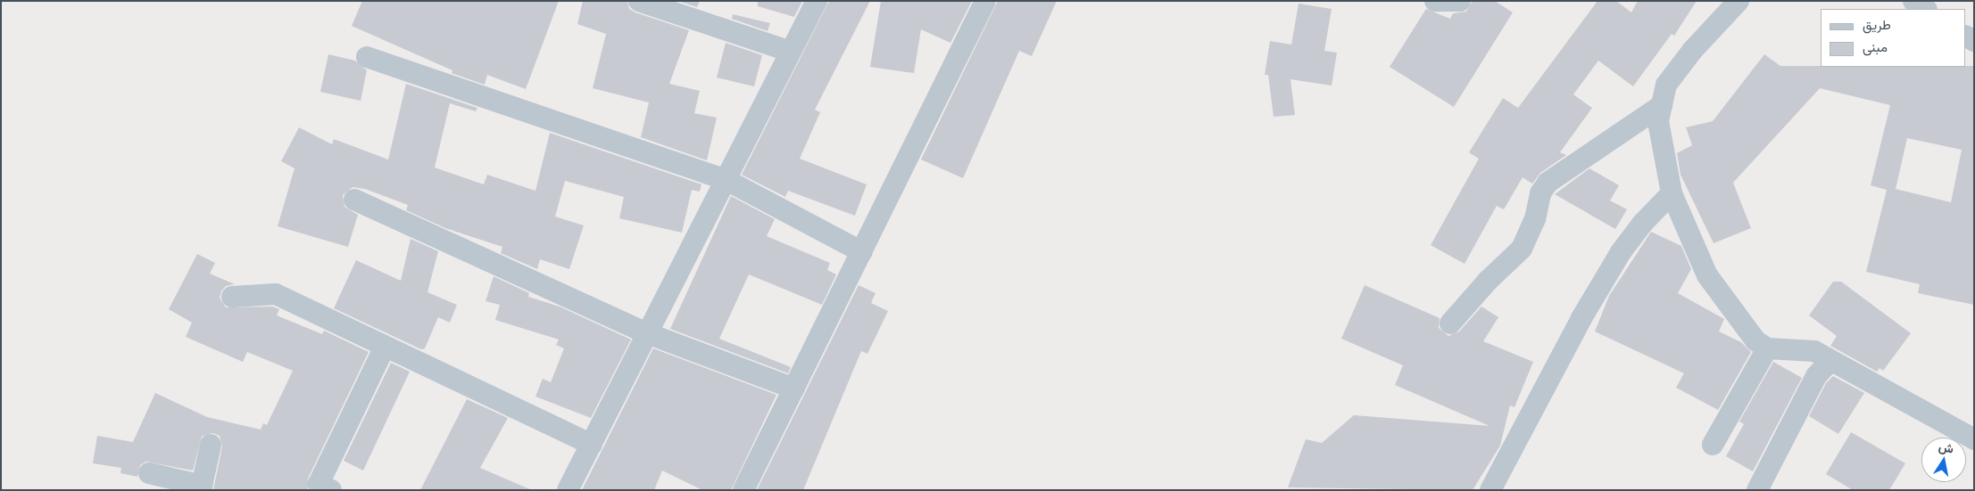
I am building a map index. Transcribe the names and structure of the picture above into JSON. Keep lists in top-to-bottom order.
{
  "legend": ["طريق", "مبنى"],
  "north": "top"
}
